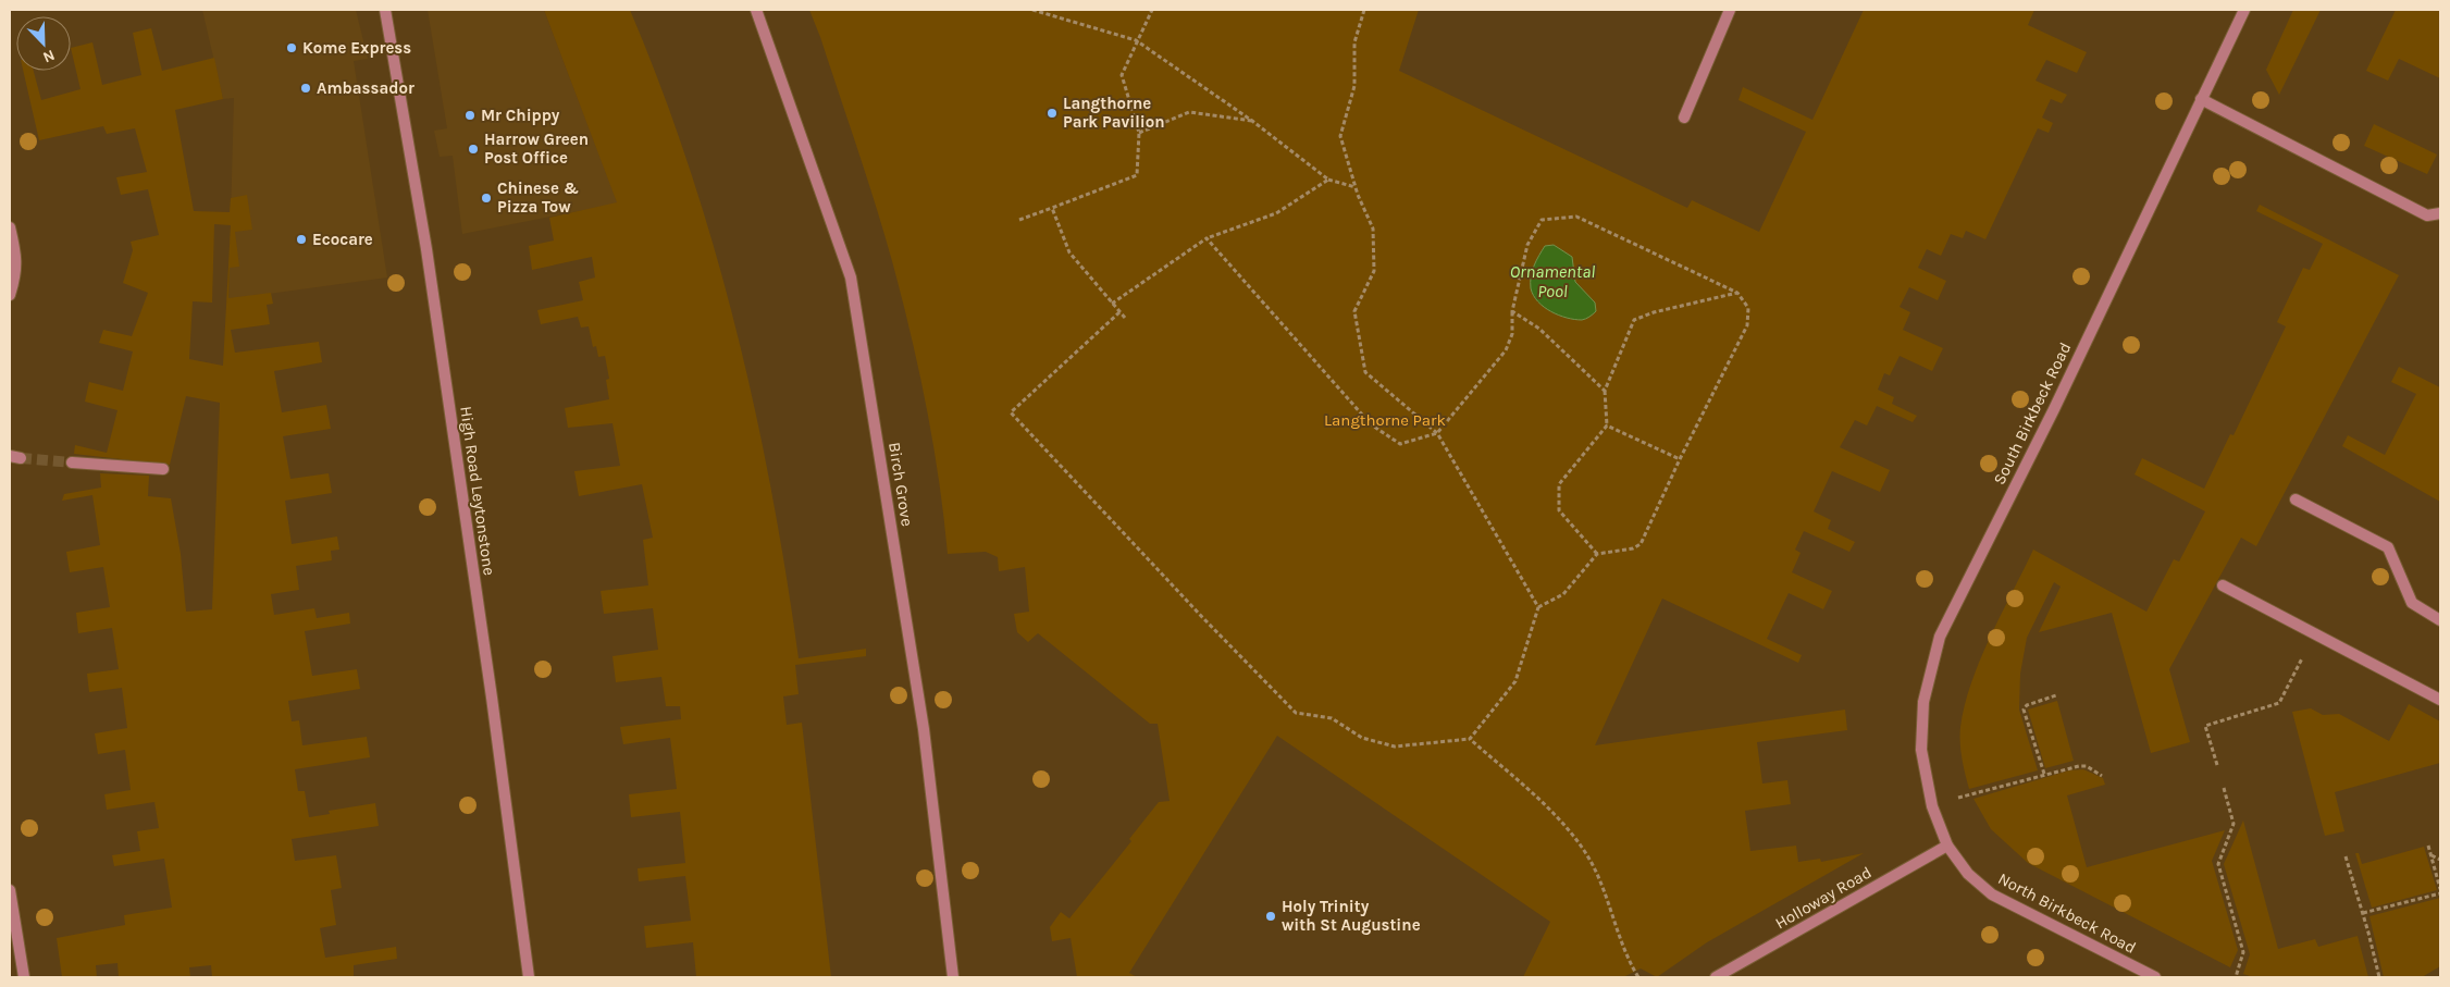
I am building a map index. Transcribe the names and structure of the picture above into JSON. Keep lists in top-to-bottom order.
{
  "streets": {
    "street": [
      "South Birkbeck Road",
      "Birch Grove",
      "High Road Leytonstone",
      "Holloway Road",
      "North Birkbeck Road"
    ]
  },
  "crossings": [
    ["South Birkbeck Road", "Holloway Road"],
    ["South Birkbeck Road", "North Birkbeck Road"],
    ["Holloway Road", "North Birkbeck Road"]
  ],
  "water": ["Ornamental Pool"],
  "parks": ["Langthorne Park"],
  "places": [
    "Kome Express",
    "Ambassador",
    "Langthorne Park Pavilion",
    "Mr Chippy",
    "Harrow Green Post Office",
    "Chinese & Pizza Tow",
    "Ecocare",
    "Holy Trinity with St Augustine"
  ],
  "north": "bottom right"
}
